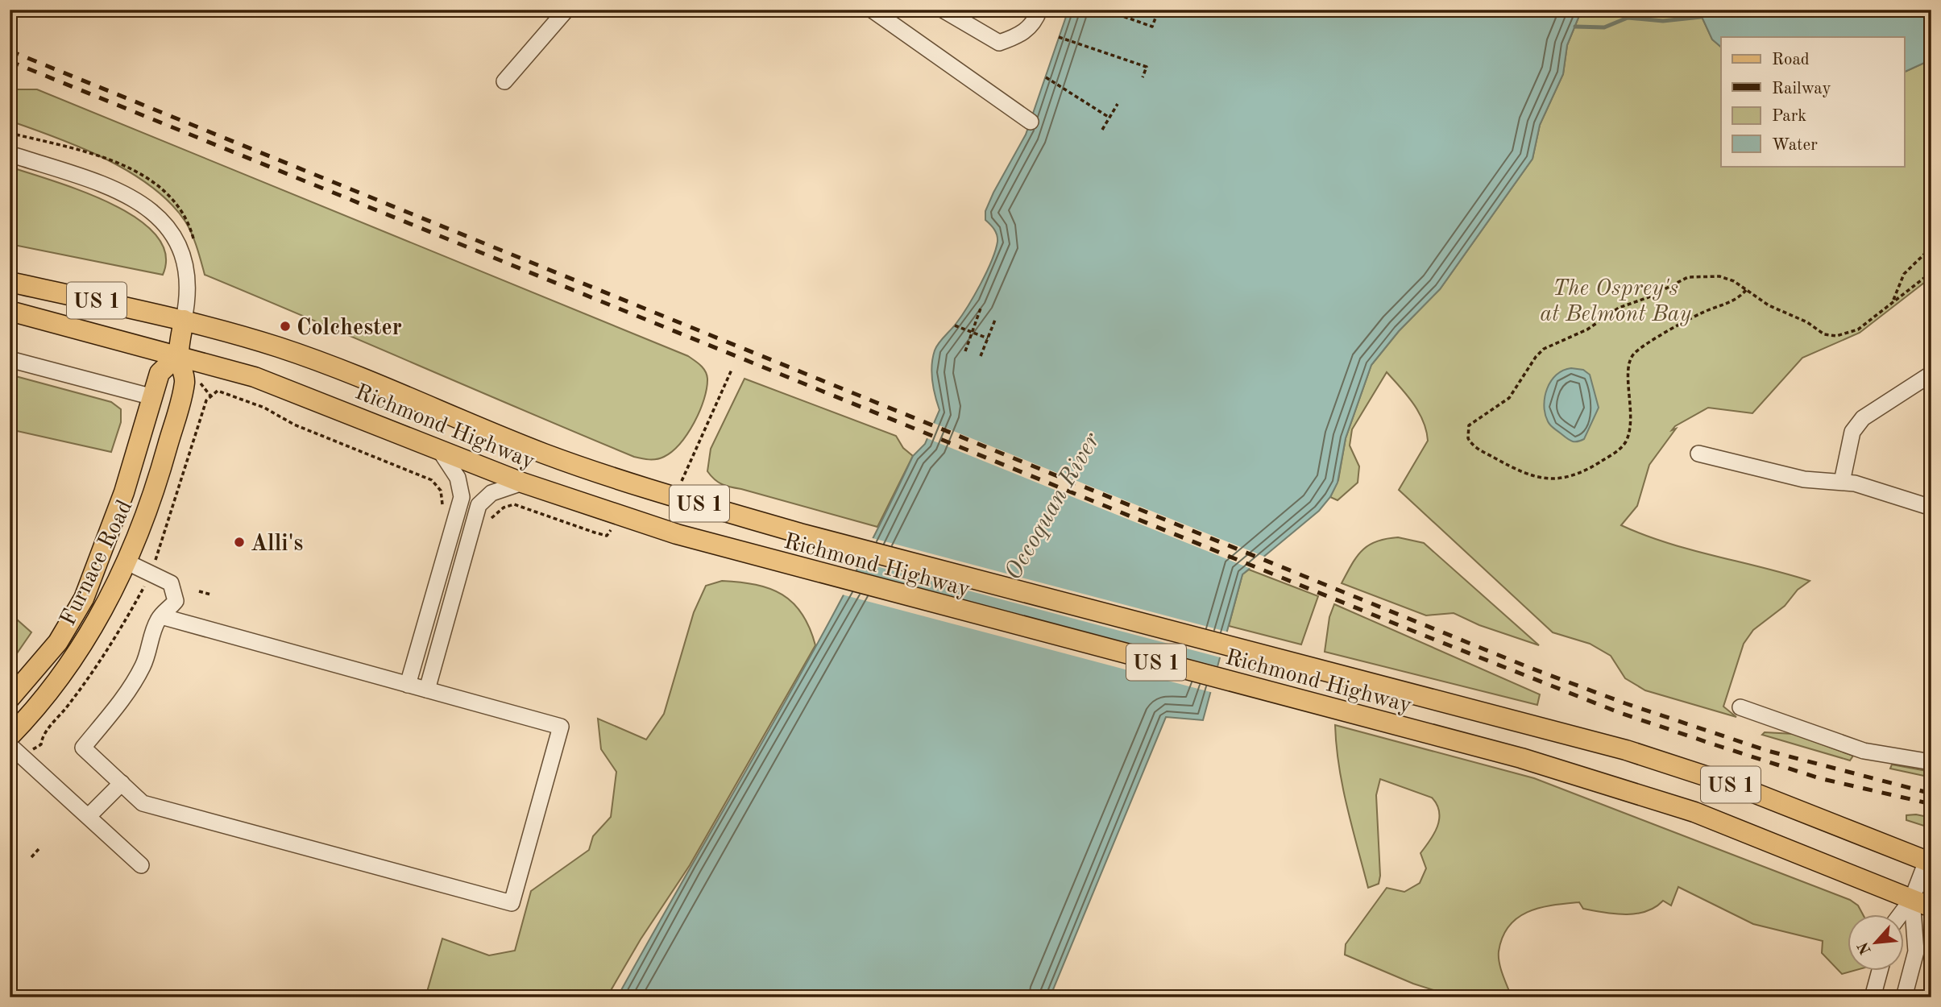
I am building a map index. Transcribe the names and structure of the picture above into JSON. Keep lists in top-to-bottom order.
{
  "streets": {
    "main road": ["US 1", "Richmond Highway", "Furnace Road"]
  },
  "crossings": [
    ["Richmond Highway", "Furnace Road"]
  ],
  "water": ["Occoquan River"],
  "parks": ["The Osprey's at Belmont Bay"],
  "places": ["Colchester", "Alli's"],
  "legend": [
    "Road",
    "Railway",
    "Park",
    "Water"
  ],
  "north": "bottom left"
}
